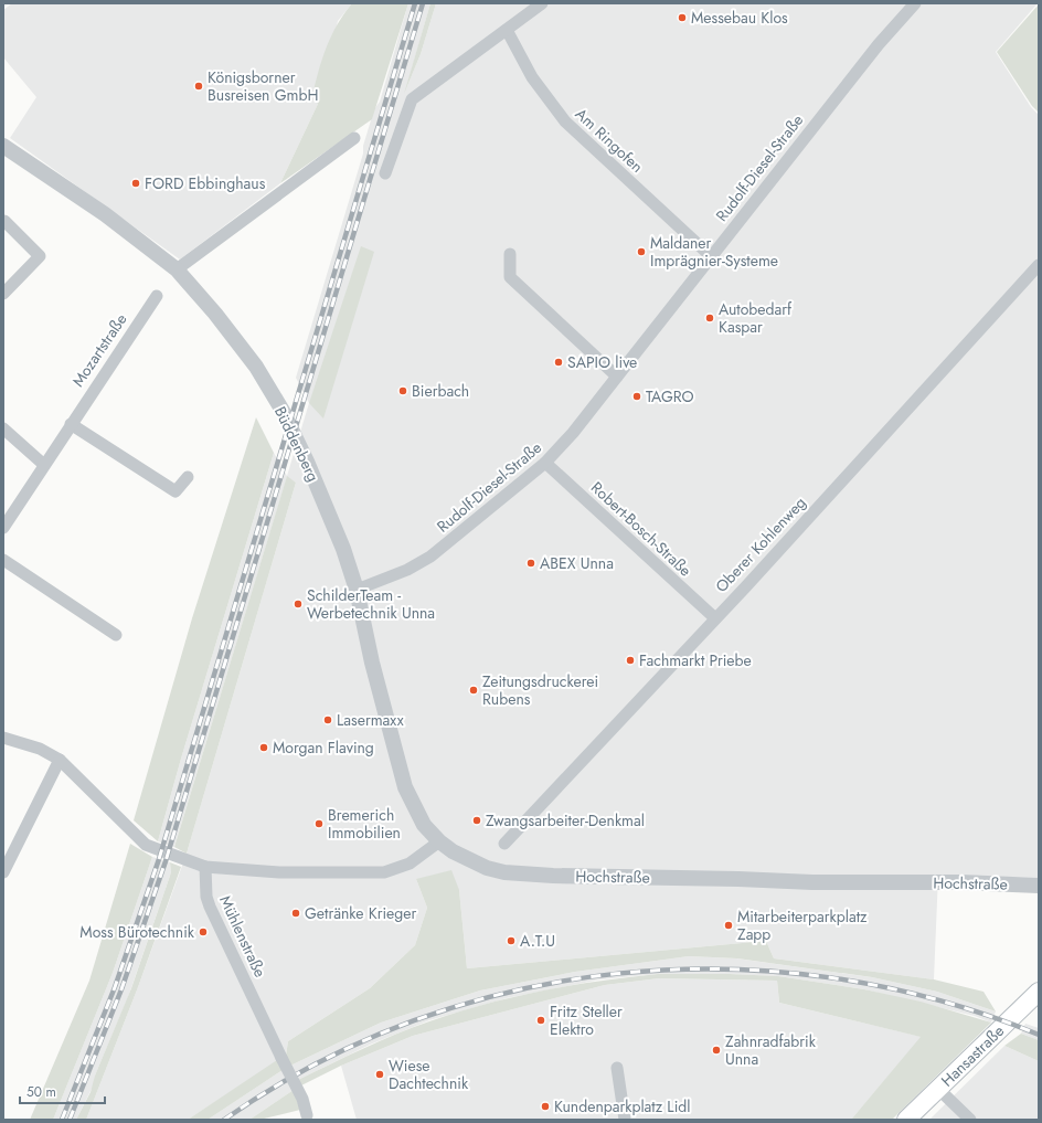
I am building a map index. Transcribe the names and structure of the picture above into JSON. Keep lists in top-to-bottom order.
{
  "streets": {
    "main road": ["Hansastraße"],
    "street": [
      "Am Ringofen",
      "Rudolf-Diesel-Straße",
      "Mozartstraße",
      "Büddenberg",
      "Robert-Bosch-Straße",
      "Oberer Kohlenweg",
      "Hochstraße",
      "Mühlenstraße"
    ]
  },
  "crossings": [
    ["Am Ringofen", "Rudolf-Diesel-Straße"],
    ["Rudolf-Diesel-Straße", "Büddenberg"],
    ["Rudolf-Diesel-Straße", "Robert-Bosch-Straße"],
    ["Büddenberg", "Hochstraße"],
    ["Robert-Bosch-Straße", "Oberer Kohlenweg"]
  ],
  "places": [
    "Messebau Klos",
    "Königsborner Busreisen GmbH",
    "FORD Ebbinghaus",
    "Maldaner Imprägnier-Systeme",
    "Autobedarf Kaspar",
    "SAPIO live",
    "Bierbach",
    "TAGRO",
    "ABEX Unna",
    "SchilderTeam - Werbetechnik Unna",
    "Fachmarkt Priebe",
    "Zeitungsdruckerei Rubens",
    "Lasermaxx",
    "Morgan Flaving",
    "Zwangsarbeiter-Denkmal",
    "Bremerich Immobilien",
    "Getränke Krieger",
    "Mitarbeiterparkplatz Zapp",
    "Moss Bürotechnik",
    "A.T.U",
    "Fritz Steller Elektro",
    "Zahnradfabrik Unna",
    "Wiese Dachtechnik",
    "Kundenparkplatz Lidl"
  ],
  "scale_bar": "50 m"
}
